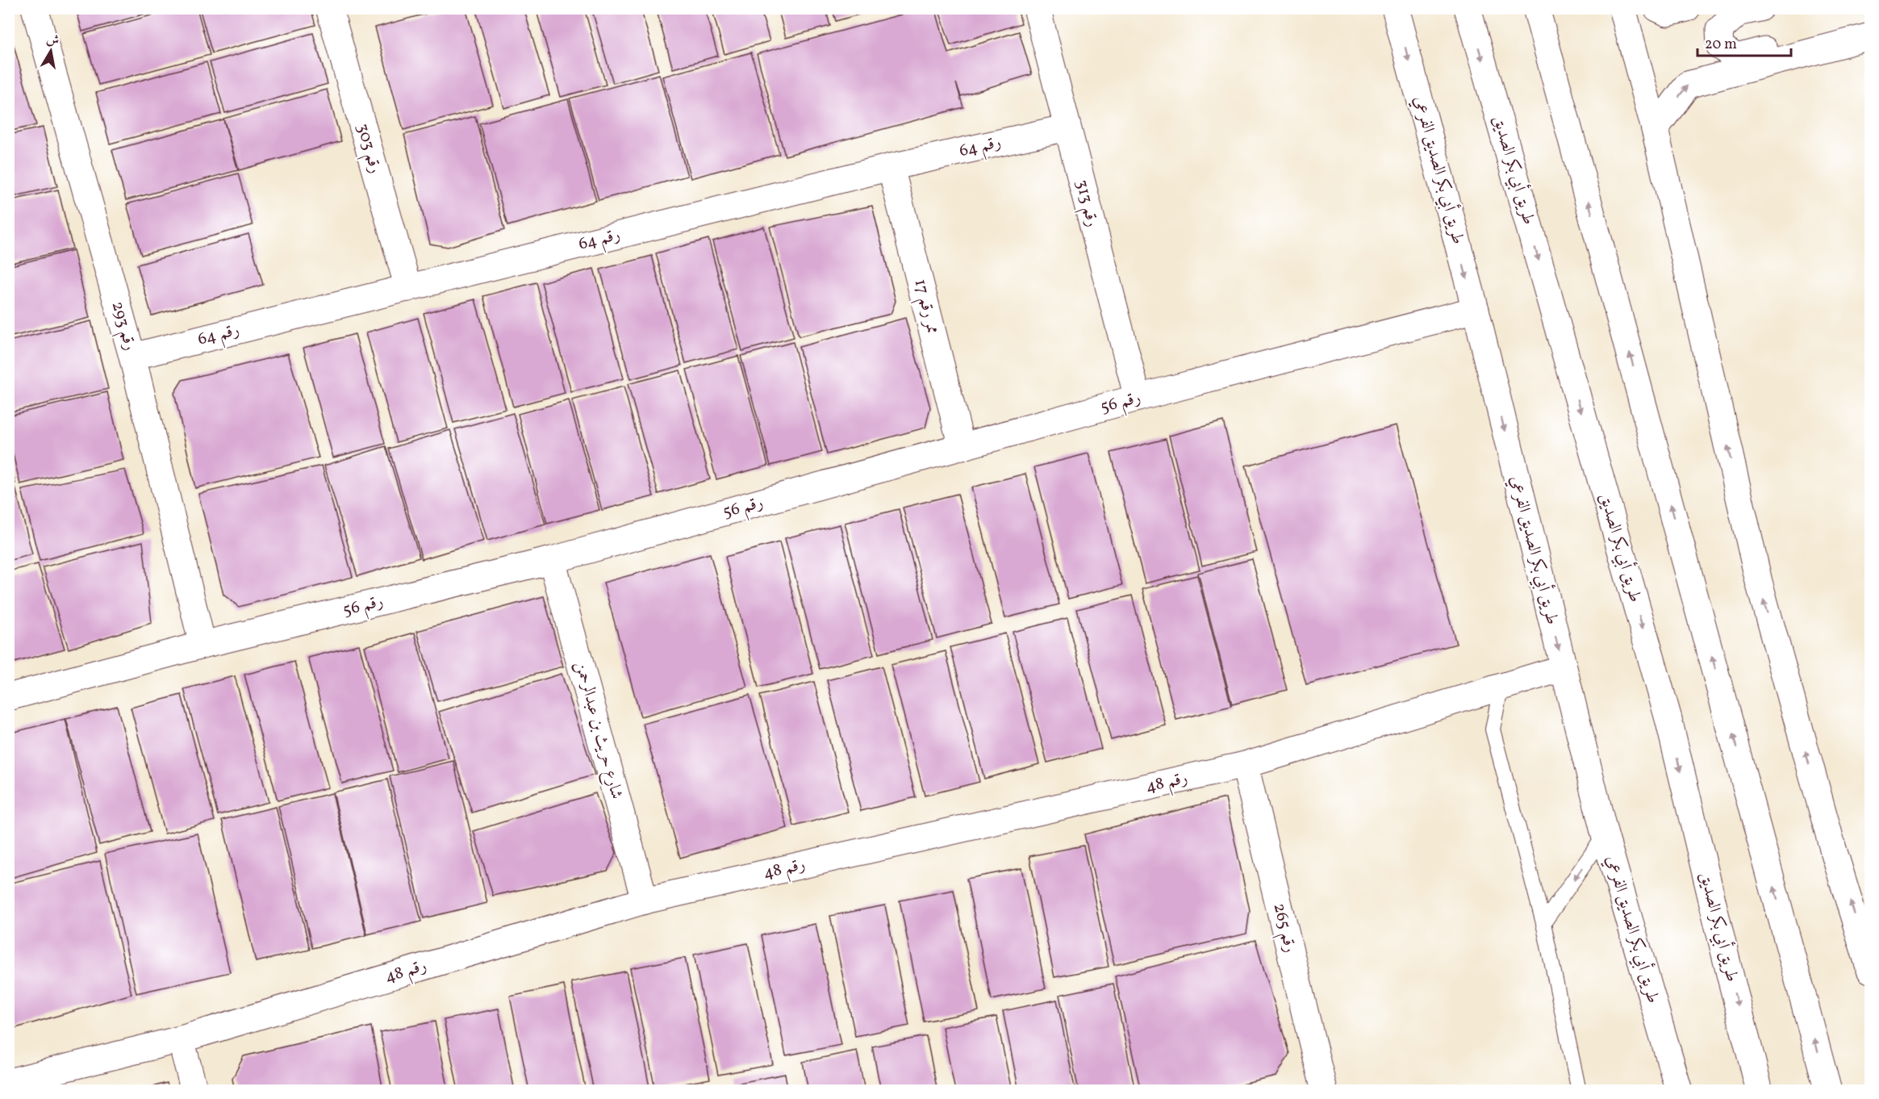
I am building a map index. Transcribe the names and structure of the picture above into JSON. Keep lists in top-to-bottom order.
{
  "streets": {
    "street": [
      "رقم 64",
      "رقم 303",
      "طريق أبي بكر الصديق الفرعي",
      "طريق أبي بكر الصديق",
      "رقم 313",
      "ممر رقم 17",
      "رقم 293",
      "رقم 56",
      "شارع حريث بن عبدالرحمن",
      "رقم 48",
      "رقم 265"
    ]
  },
  "crossings": [
    ["رقم 64", "رقم 303"],
    ["رقم 64", "رقم 313"],
    ["رقم 64", "ممر رقم 17"],
    ["رقم 64", "رقم 293"],
    ["طريق أبي بكر الصديق الفرعي", "رقم 56"],
    ["طريق أبي بكر الصديق الفرعي", "رقم 48"],
    ["رقم 313", "رقم 56"],
    ["ممر رقم 17", "رقم 56"],
    ["رقم 293", "رقم 56"],
    ["رقم 56", "شارع حريث بن عبدالرحمن"],
    ["شارع حريث بن عبدالرحمن", "رقم 48"],
    ["رقم 48", "رقم 265"]
  ],
  "scale_bar": "20 m",
  "north": "top"
}
